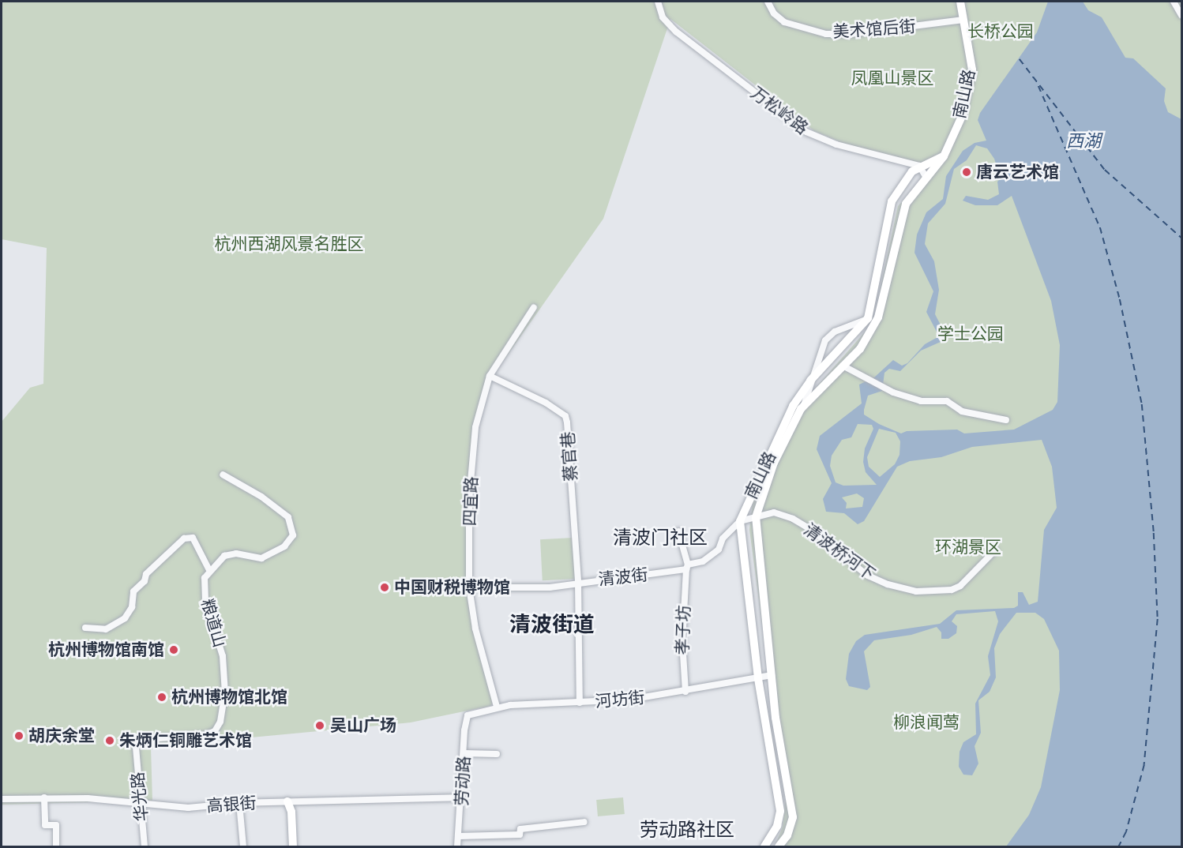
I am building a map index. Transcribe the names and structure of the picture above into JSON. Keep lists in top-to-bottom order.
{
  "streets": {
    "main road": ["南山路"],
    "street": [
      "美术馆后街",
      "万松岭路",
      "蔡官巷",
      "四宜路",
      "清波桥河下",
      "清波街",
      "粮道山",
      "孝子坊",
      "河坊街",
      "劳动路",
      "华光路",
      "高银街"
    ]
  },
  "crossings": [
    ["美术馆后街", "南山路"],
    ["南山路", "清波桥河下"],
    ["南山路", "清波街"],
    ["南山路", "河坊街"],
    ["蔡官巷", "四宜路"],
    ["蔡官巷", "清波街"],
    ["四宜路", "清波街"],
    ["四宜路", "河坊街"],
    ["清波街", "孝子坊"],
    ["粮道山", "华光路"],
    ["孝子坊", "河坊街"],
    ["河坊街", "劳动路"],
    ["劳动路", "高银街"],
    ["华光路", "高银街"]
  ],
  "districts": ["清波门社区", "清波街道", "劳动路社区"],
  "water": ["西湖"],
  "parks": [
    "长桥公园",
    "凤凰山景区",
    "杭州西湖风景名胜区",
    "学士公园",
    "环湖景区",
    "柳浪闻莺"
  ],
  "places": [
    "唐云艺术馆",
    "中国财税博物馆",
    "杭州博物馆南馆",
    "杭州博物馆北馆",
    "吴山广场",
    "胡庆余堂",
    "朱炳仁铜雕艺术馆"
  ]
}
